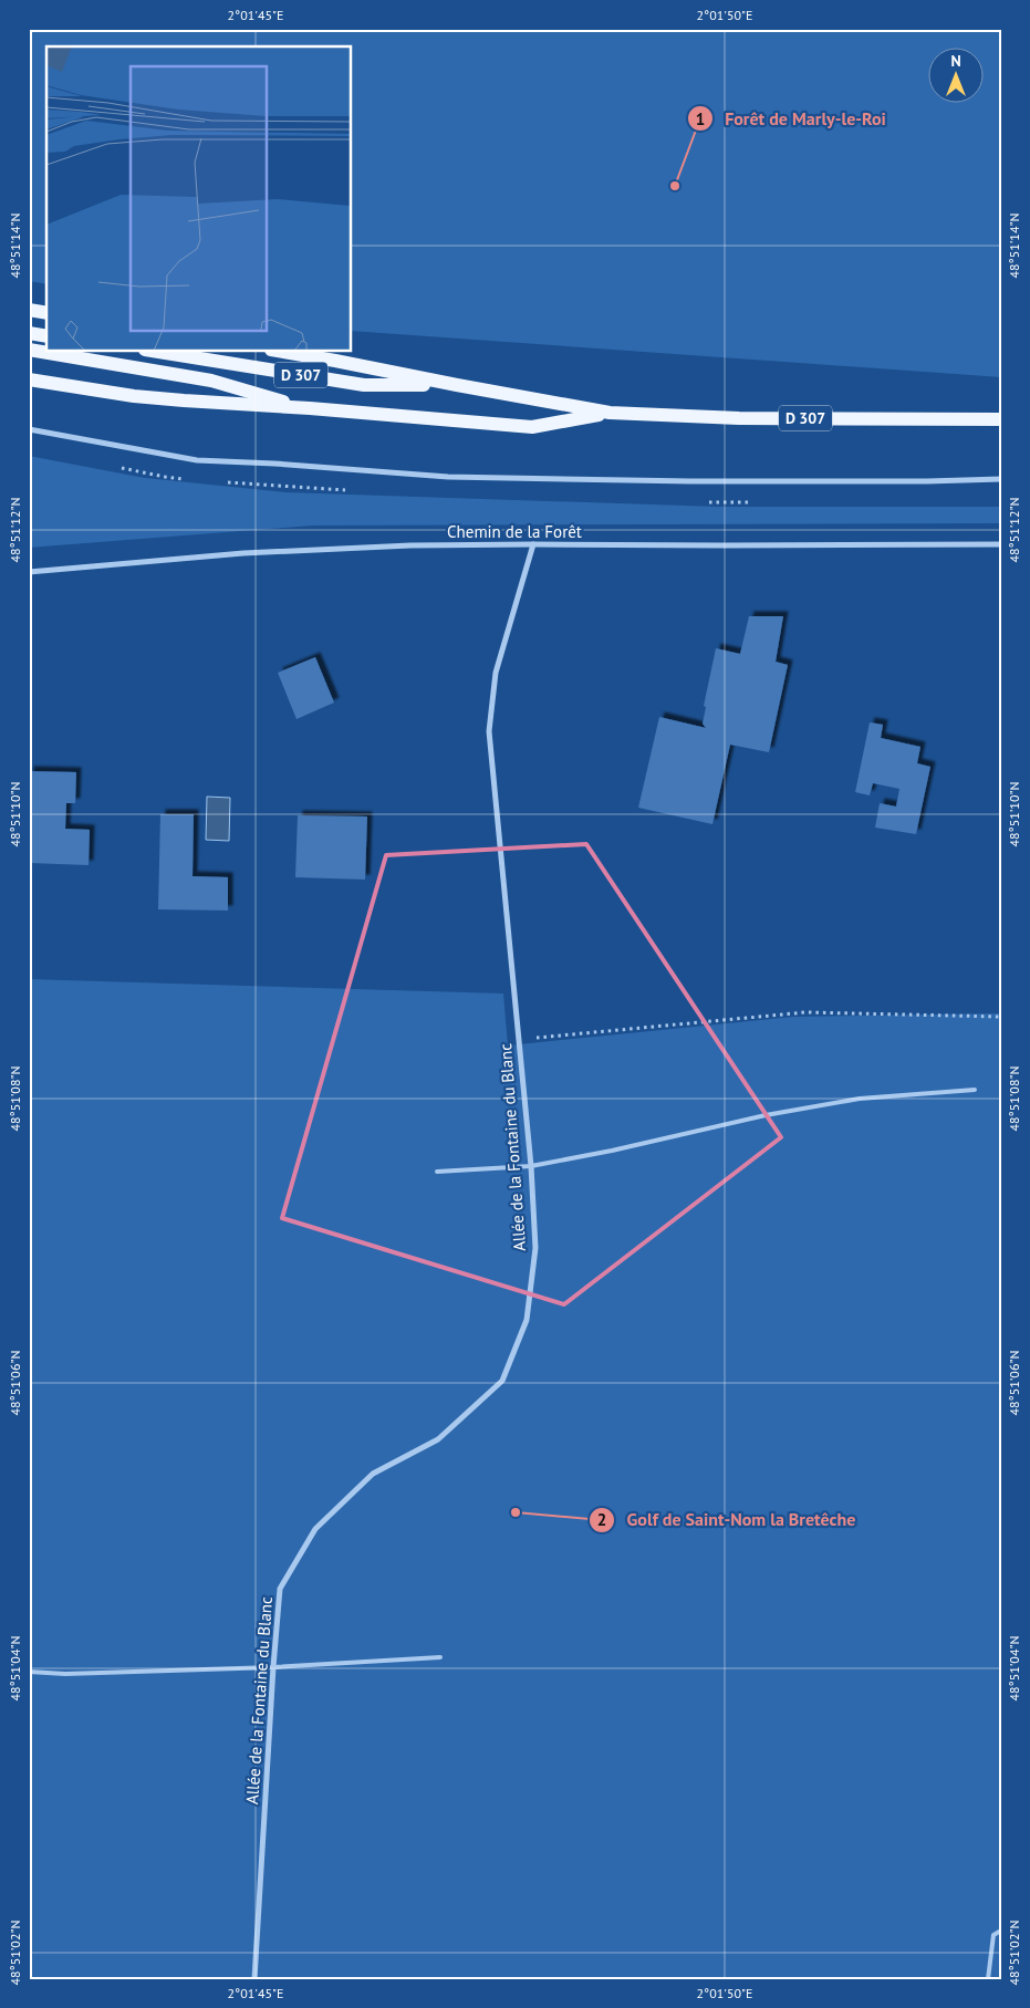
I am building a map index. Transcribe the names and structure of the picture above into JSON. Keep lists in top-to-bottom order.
{
  "streets": {
    "main road": ["D 307"],
    "street": ["Chemin de la Forêt", "Allée de la Fontaine du Blanc"]
  },
  "crossings": [
    ["Chemin de la Forêt", "Allée de la Fontaine du Blanc"]
  ],
  "places": ["Forêt de Marly-le-Roi", "Golf de Saint-Nom la Bretêche"],
  "north": "top",
  "coordinates": [
    "2°01'45\"E",
    "2°01'50\"E",
    "48°51'14\"N",
    "48°51'12\"N",
    "48°51'10\"N",
    "48°51'08\"N",
    "48°51'06\"N",
    "48°51'04\"N",
    "48°51'02\"N"
  ]
}
